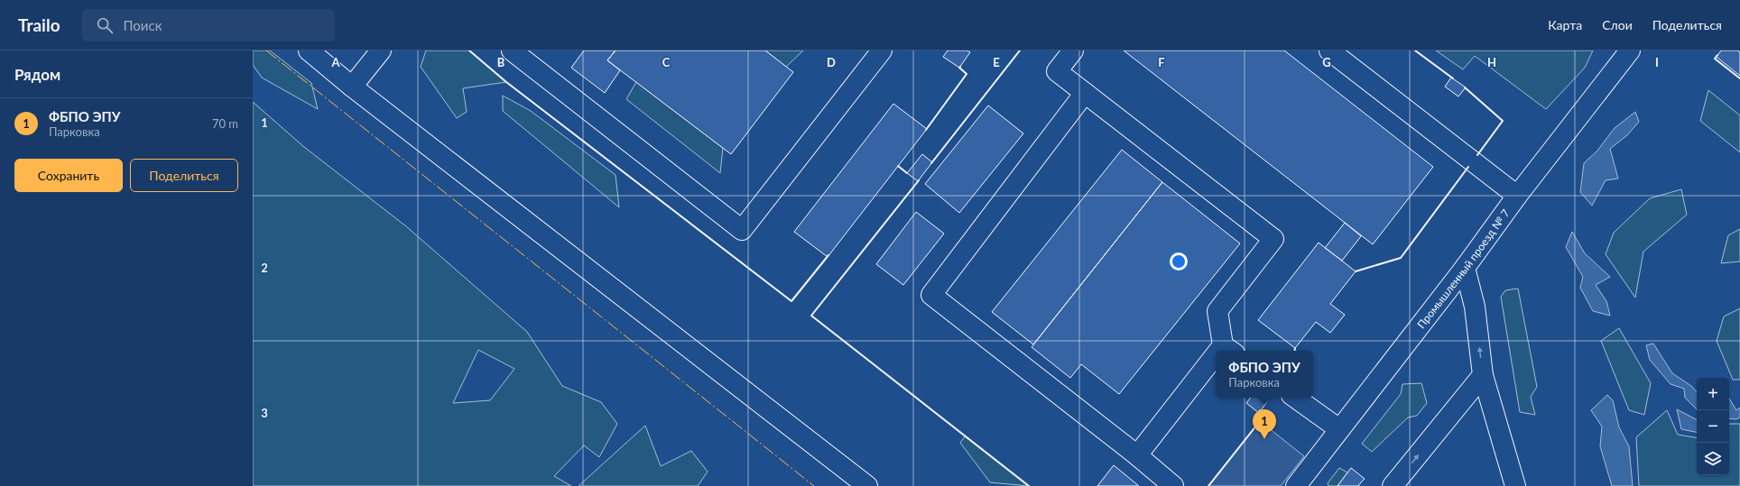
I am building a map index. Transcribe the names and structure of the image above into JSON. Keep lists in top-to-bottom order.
{
  "streets": {
    "street": ["Промышленный проезд № 7"]
  },
  "page": {
    "header": "Trailo",
    "search": "Поиск",
    "nav": ["Карта", "Слои", "Поделиться"],
    "heading": "Рядом",
    "list": [
      {
        "mark": "1",
        "name": "ФБПО ЭПУ",
        "note": "Парковка",
        "value": "70 m"
      }
    ],
    "buttons": ["Сохранить", "Поделиться"],
    "popup": ["ФБПО ЭПУ", "Парковка"],
    "map_buttons": ["+", "−"],
    "pins": "1"
  },
  "grid": {
    "columns": [
      "A",
      "B",
      "C",
      "D",
      "E",
      "F",
      "G",
      "H",
      "I"
    ],
    "rows": ["1", "2", "3"]
  }
}
